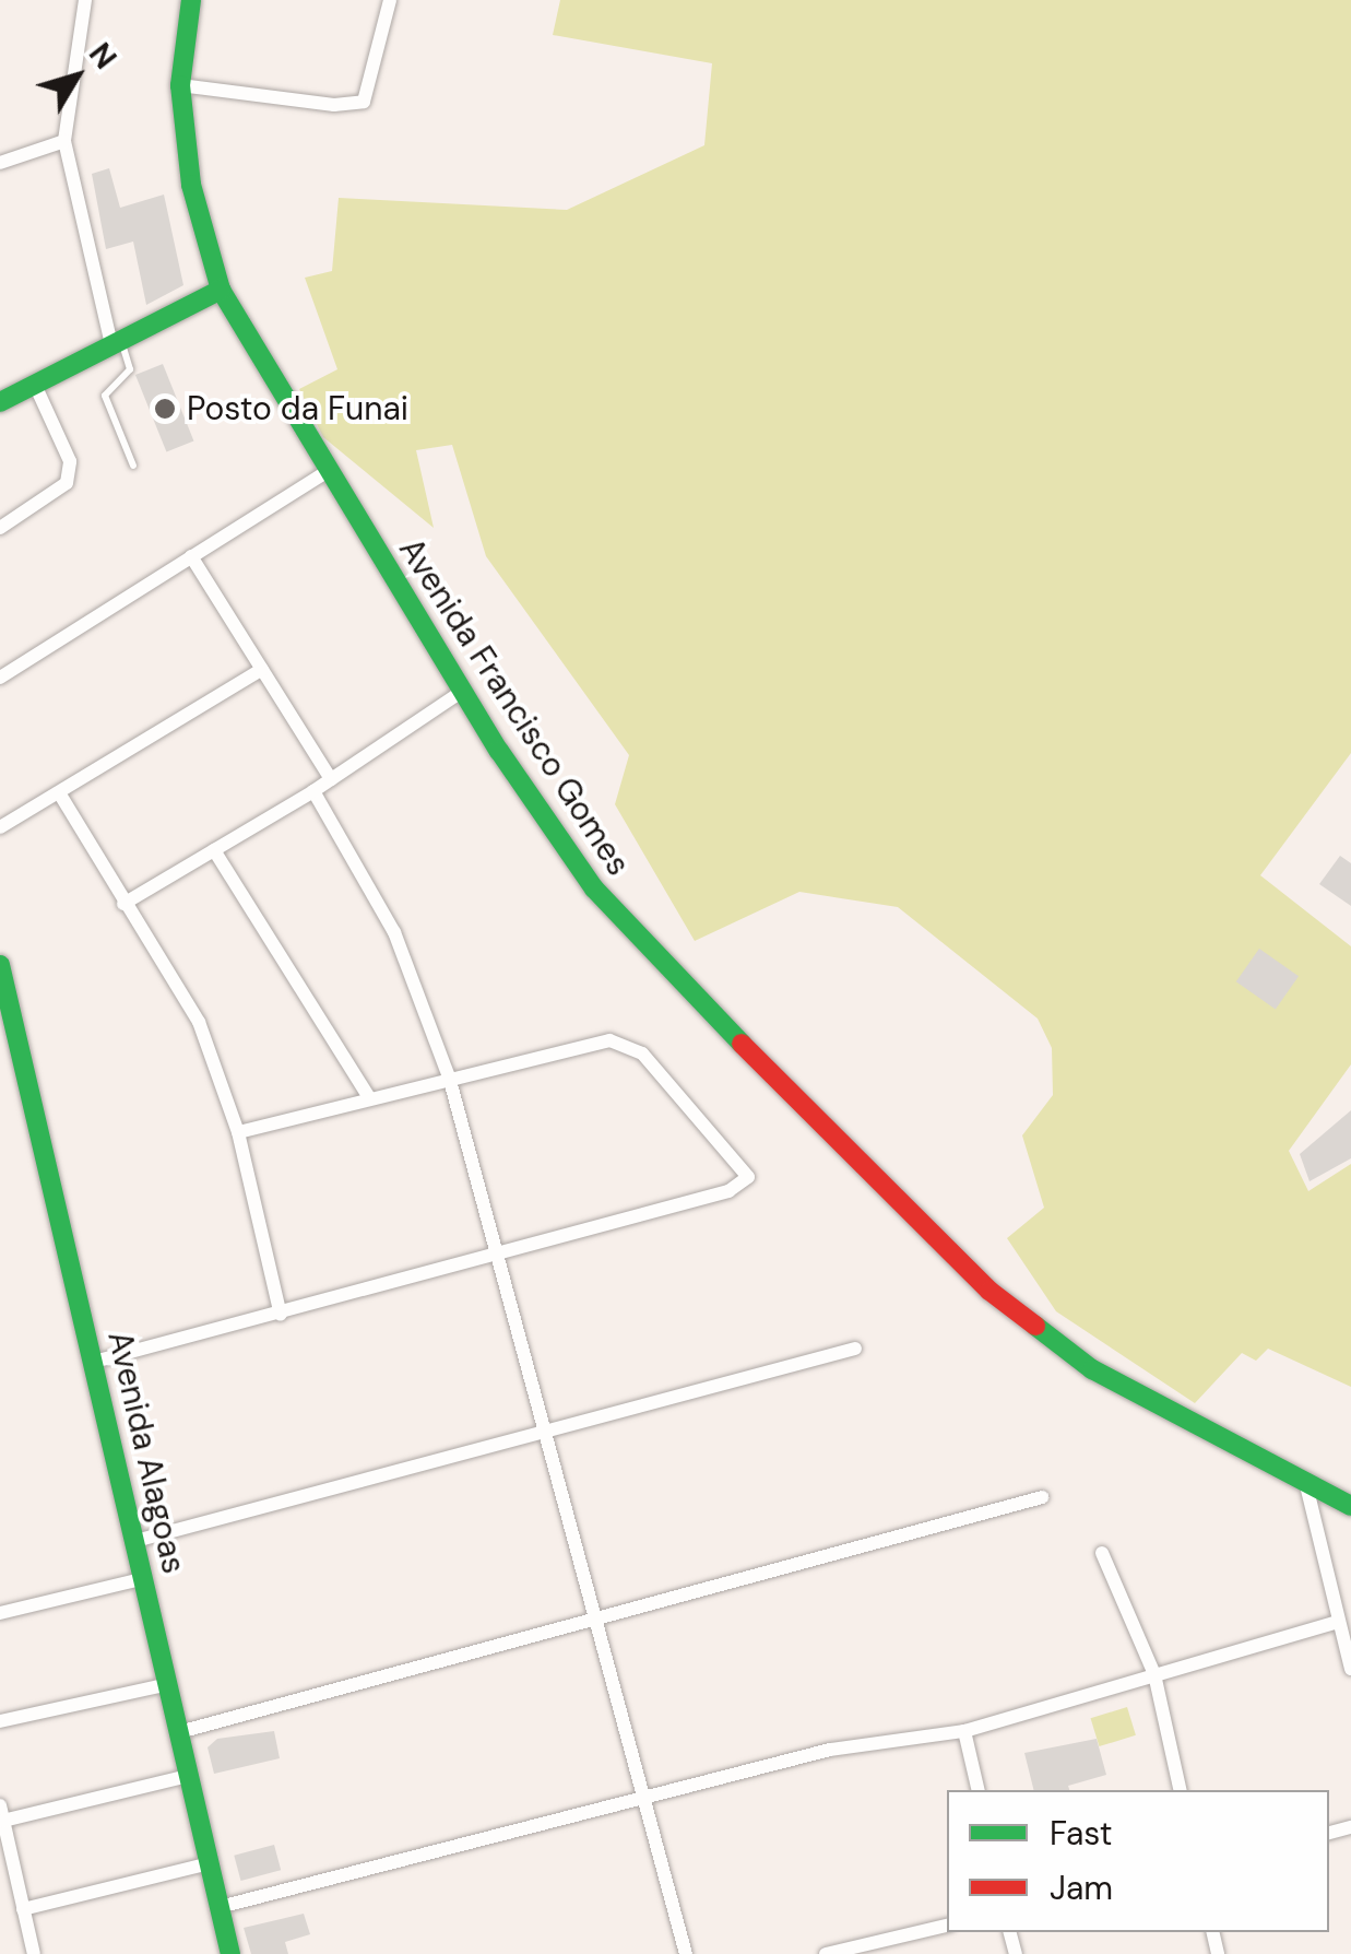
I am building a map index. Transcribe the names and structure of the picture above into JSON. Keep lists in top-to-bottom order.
{
  "streets": {
    "main road": ["Avenida Francisco Gomes", "Avenida Alagoas"]
  },
  "places": ["Posto da Funai"],
  "legend": ["Fast", "Jam"],
  "north": "top right"
}
